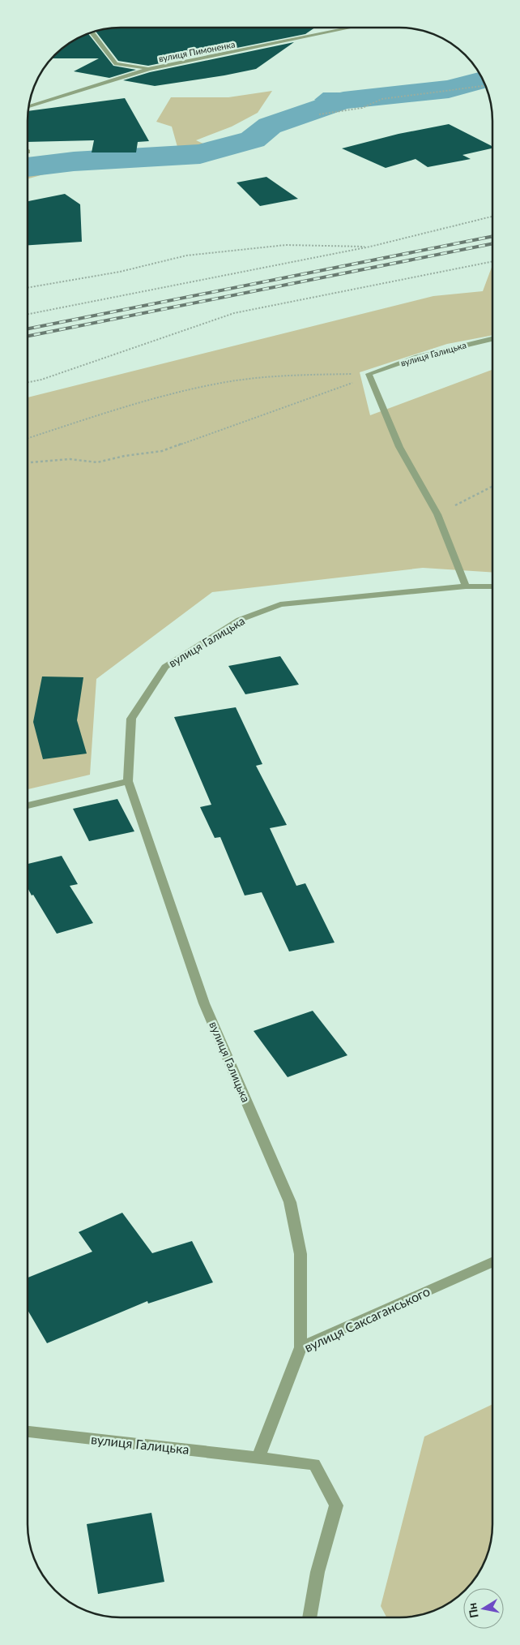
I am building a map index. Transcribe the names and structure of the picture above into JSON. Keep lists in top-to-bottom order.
{
  "streets": {
    "street": ["вулиця Пимоненка", "вулиця Галицька", "вулиця Саксаганського"]
  },
  "crossings": [
    ["вулиця Галицька", "вулиця Саксаганського"]
  ],
  "north": "left"
}
